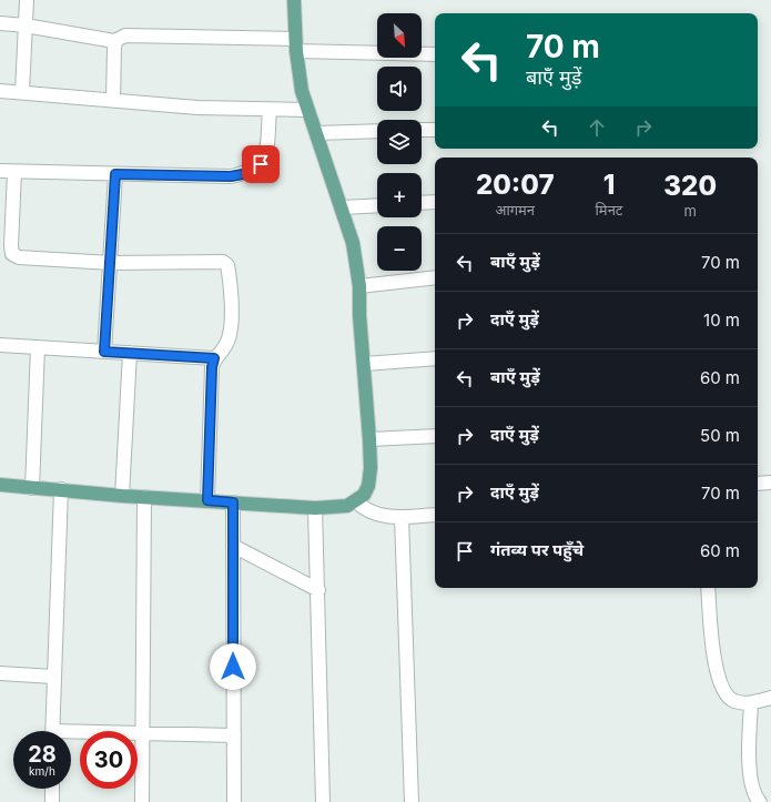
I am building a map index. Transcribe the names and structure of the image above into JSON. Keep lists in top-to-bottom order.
{
  "north": "bottom right",
  "page": {
    "map_buttons": ["+", "−"],
    "turn": ["70 m", "बाएँ मुड़ें"],
    "eta": [
      "20:07",
      "आगमन",
      "1",
      "मिनट",
      "320",
      "m"
    ],
    "list": [
      {
        "name": "बाएँ मुड़ें",
        "value": "70 m"
      },
      {
        "name": "दाएँ मुड़ें",
        "value": "10 m"
      },
      {
        "name": "बाएँ मुड़ें",
        "value": "60 m"
      },
      {
        "name": "दाएँ मुड़ें",
        "value": "50 m"
      },
      {
        "name": "दाएँ मुड़ें",
        "value": "70 m"
      },
      {
        "name": "गंतव्य पर पहुँचे",
        "value": "60 m"
      }
    ],
    "speed": "28 km/h",
    "limit": "30"
  }
}
